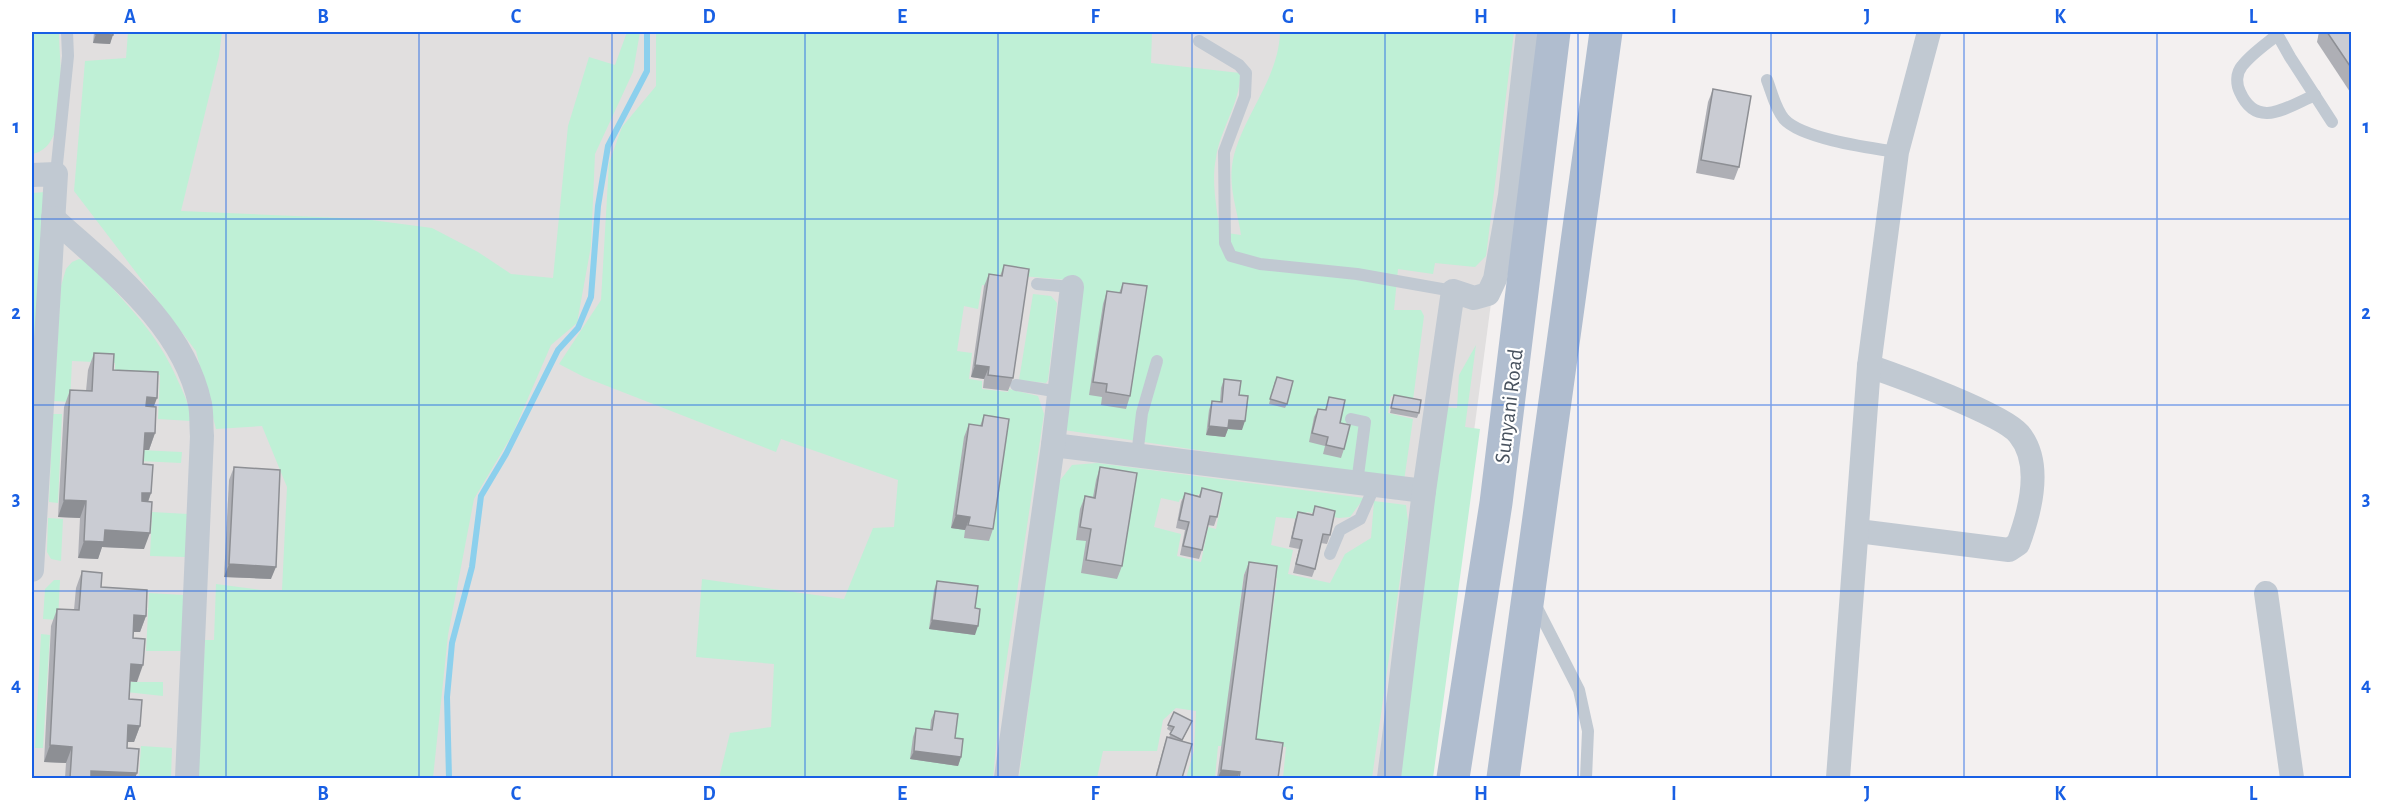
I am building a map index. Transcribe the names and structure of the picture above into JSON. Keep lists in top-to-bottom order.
{
  "streets": {
    "main road": ["Sunyani Road"]
  },
  "grid": {
    "columns": [
      "A",
      "B",
      "C",
      "D",
      "E",
      "F",
      "G",
      "H",
      "I",
      "J",
      "K",
      "L"
    ],
    "rows": [
      "1",
      "2",
      "3",
      "4"
    ]
  }
}
